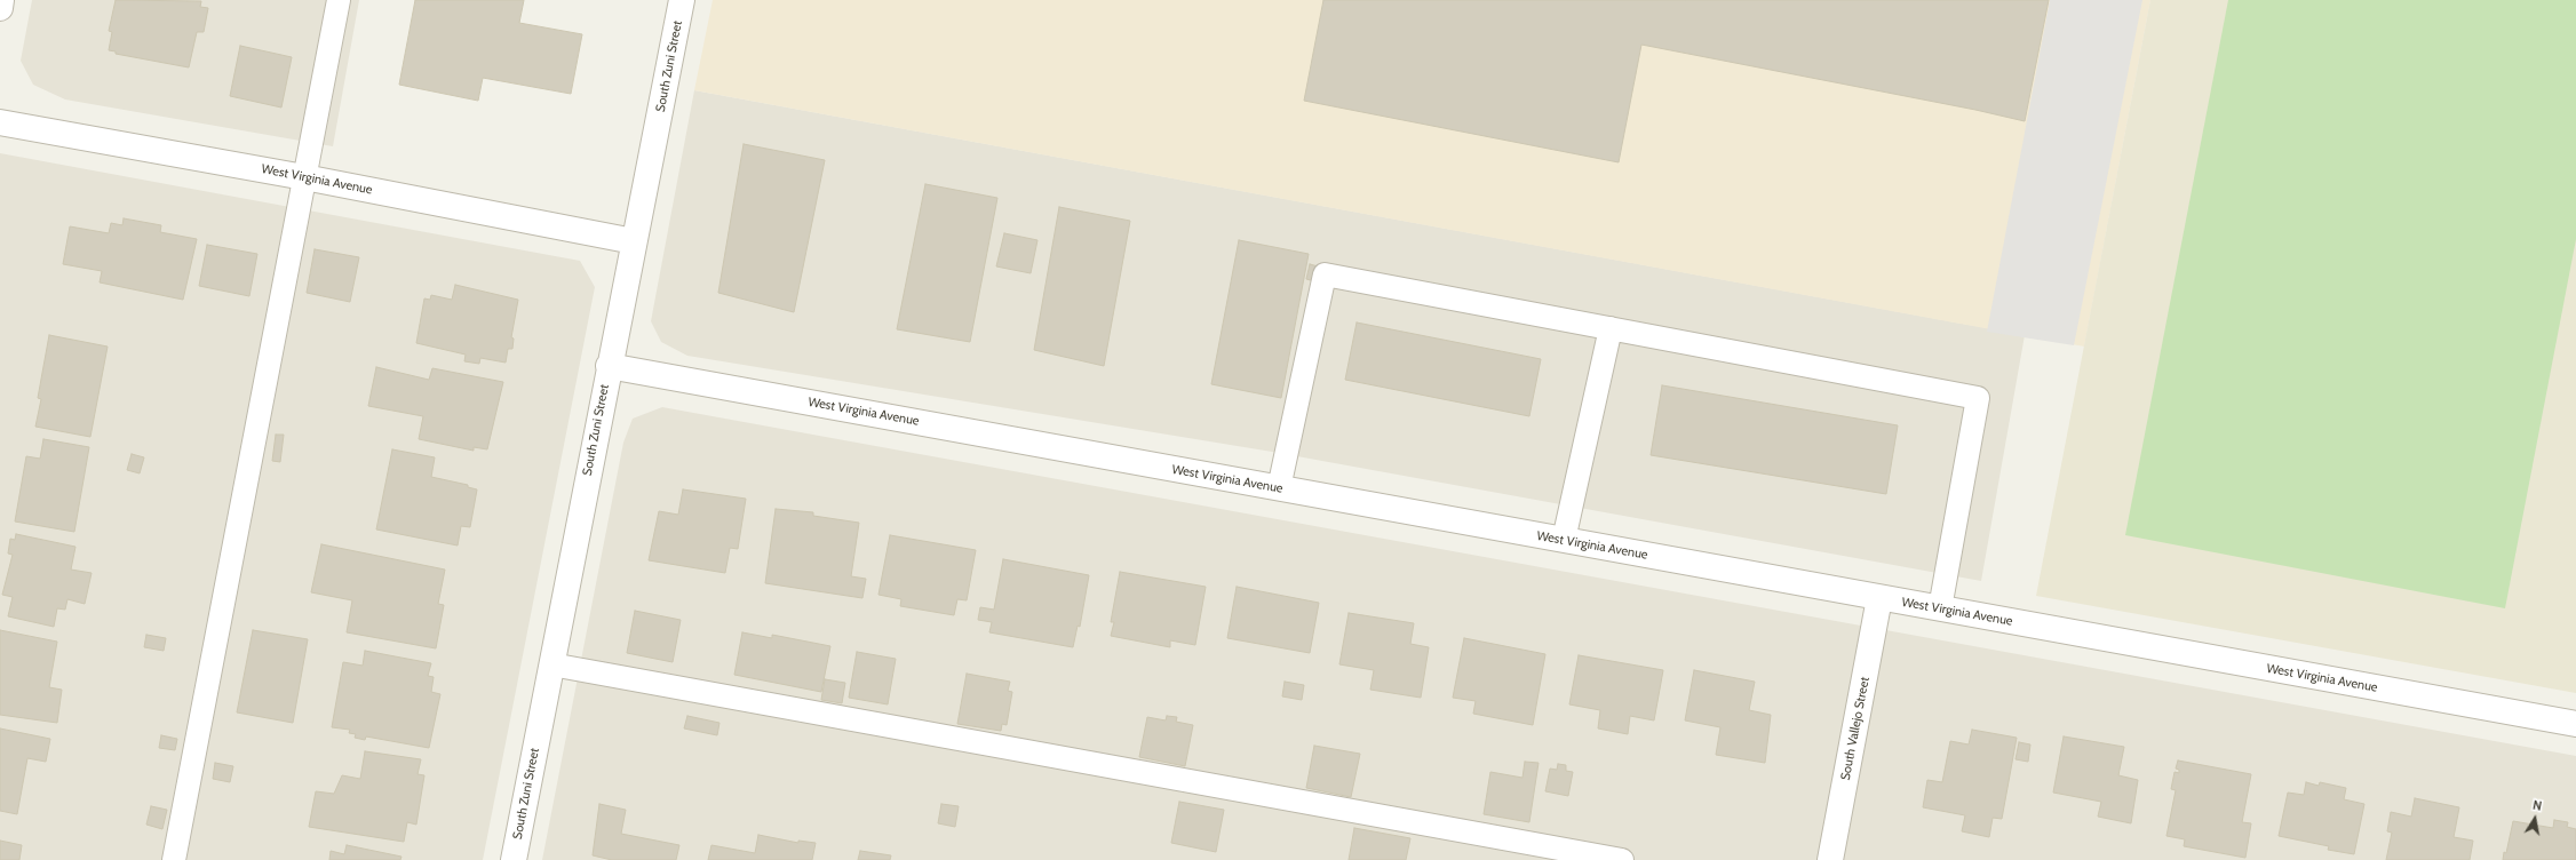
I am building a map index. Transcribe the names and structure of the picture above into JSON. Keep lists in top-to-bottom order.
{
  "streets": {
    "street": ["South Zuni Street", "West Virginia Avenue", "South Vallejo Street"]
  },
  "crossings": [
    ["South Zuni Street", "West Virginia Avenue"],
    ["West Virginia Avenue", "South Vallejo Street"]
  ],
  "north": "top"
}
